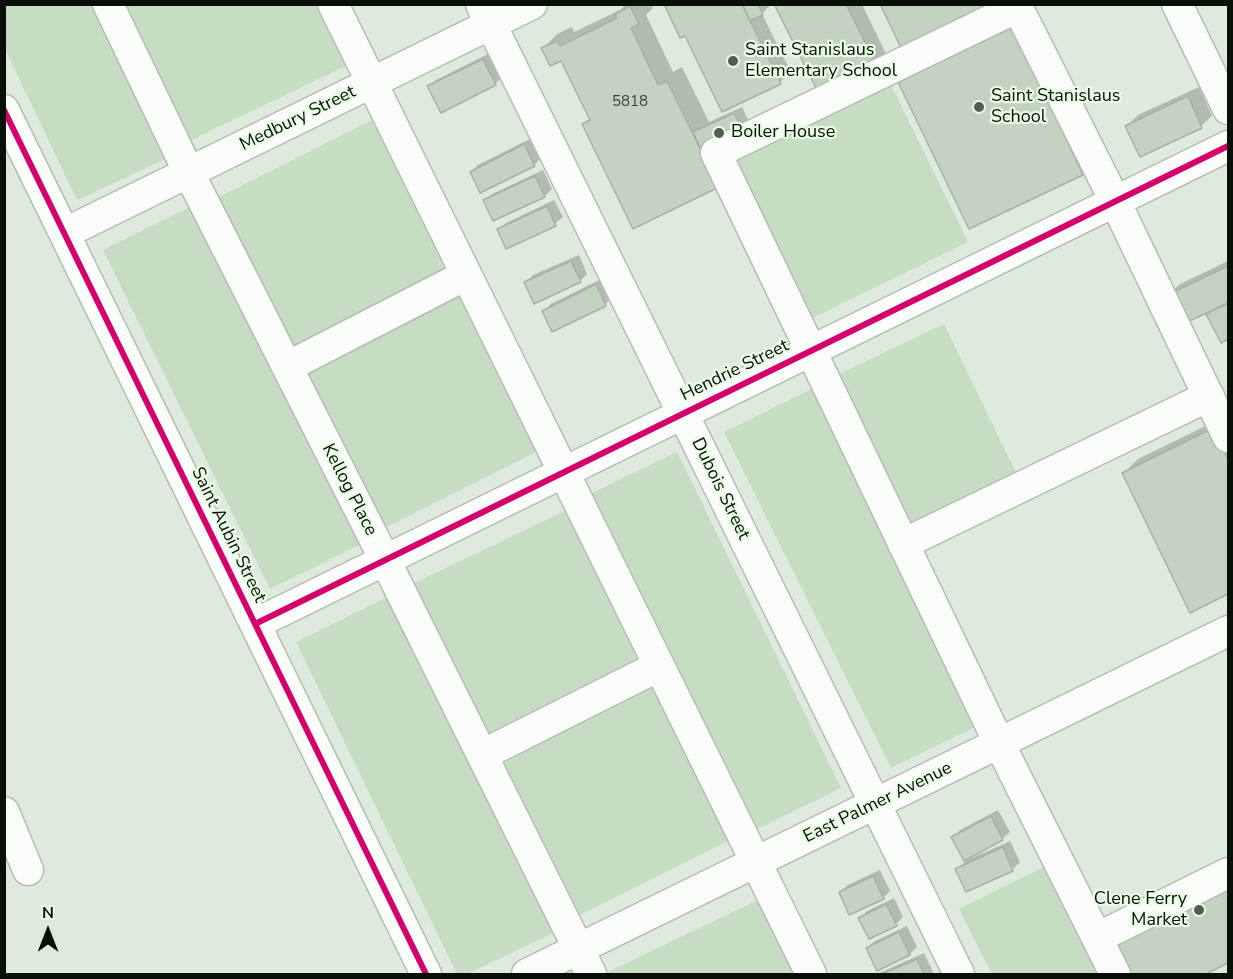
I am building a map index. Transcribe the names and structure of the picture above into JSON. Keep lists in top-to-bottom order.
{
  "streets": {
    "street": [
      "Medbury Street",
      "Hendrie Street",
      "Dubois Street",
      "Kellog Place",
      "Saint Aubin Street",
      "East Palmer Avenue"
    ]
  },
  "crossings": [
    ["Medbury Street", "Dubois Street"],
    ["Medbury Street", "Kellog Place"],
    ["Medbury Street", "Saint Aubin Street"],
    ["Hendrie Street", "Dubois Street"],
    ["Hendrie Street", "Kellog Place"],
    ["Hendrie Street", "Saint Aubin Street"],
    ["Dubois Street", "East Palmer Avenue"],
    ["Kellog Place", "East Palmer Avenue"]
  ],
  "places": [
    "Saint Stanislaus Elementary School",
    "Saint Stanislaus School",
    "Boiler House",
    "Clene Ferry Market"
  ],
  "house_numbers": ["5818"],
  "north": "top"
}
